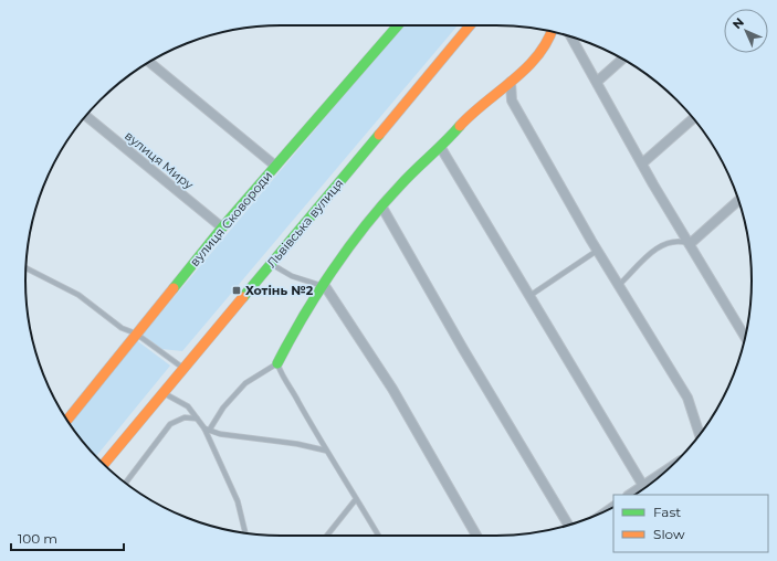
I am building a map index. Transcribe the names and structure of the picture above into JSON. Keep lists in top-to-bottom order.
{
  "streets": {
    "street": ["вулиця Миру", "вулиця Сковороди", "Львівська вулиця"]
  },
  "crossings": [
    ["вулиця Миру", "вулиця Сковороди"]
  ],
  "places": {
    "transit": ["Хотінь №2"]
  },
  "legend": ["Fast", "Slow"],
  "scale_bar": "100 m",
  "north": "top left"
}
